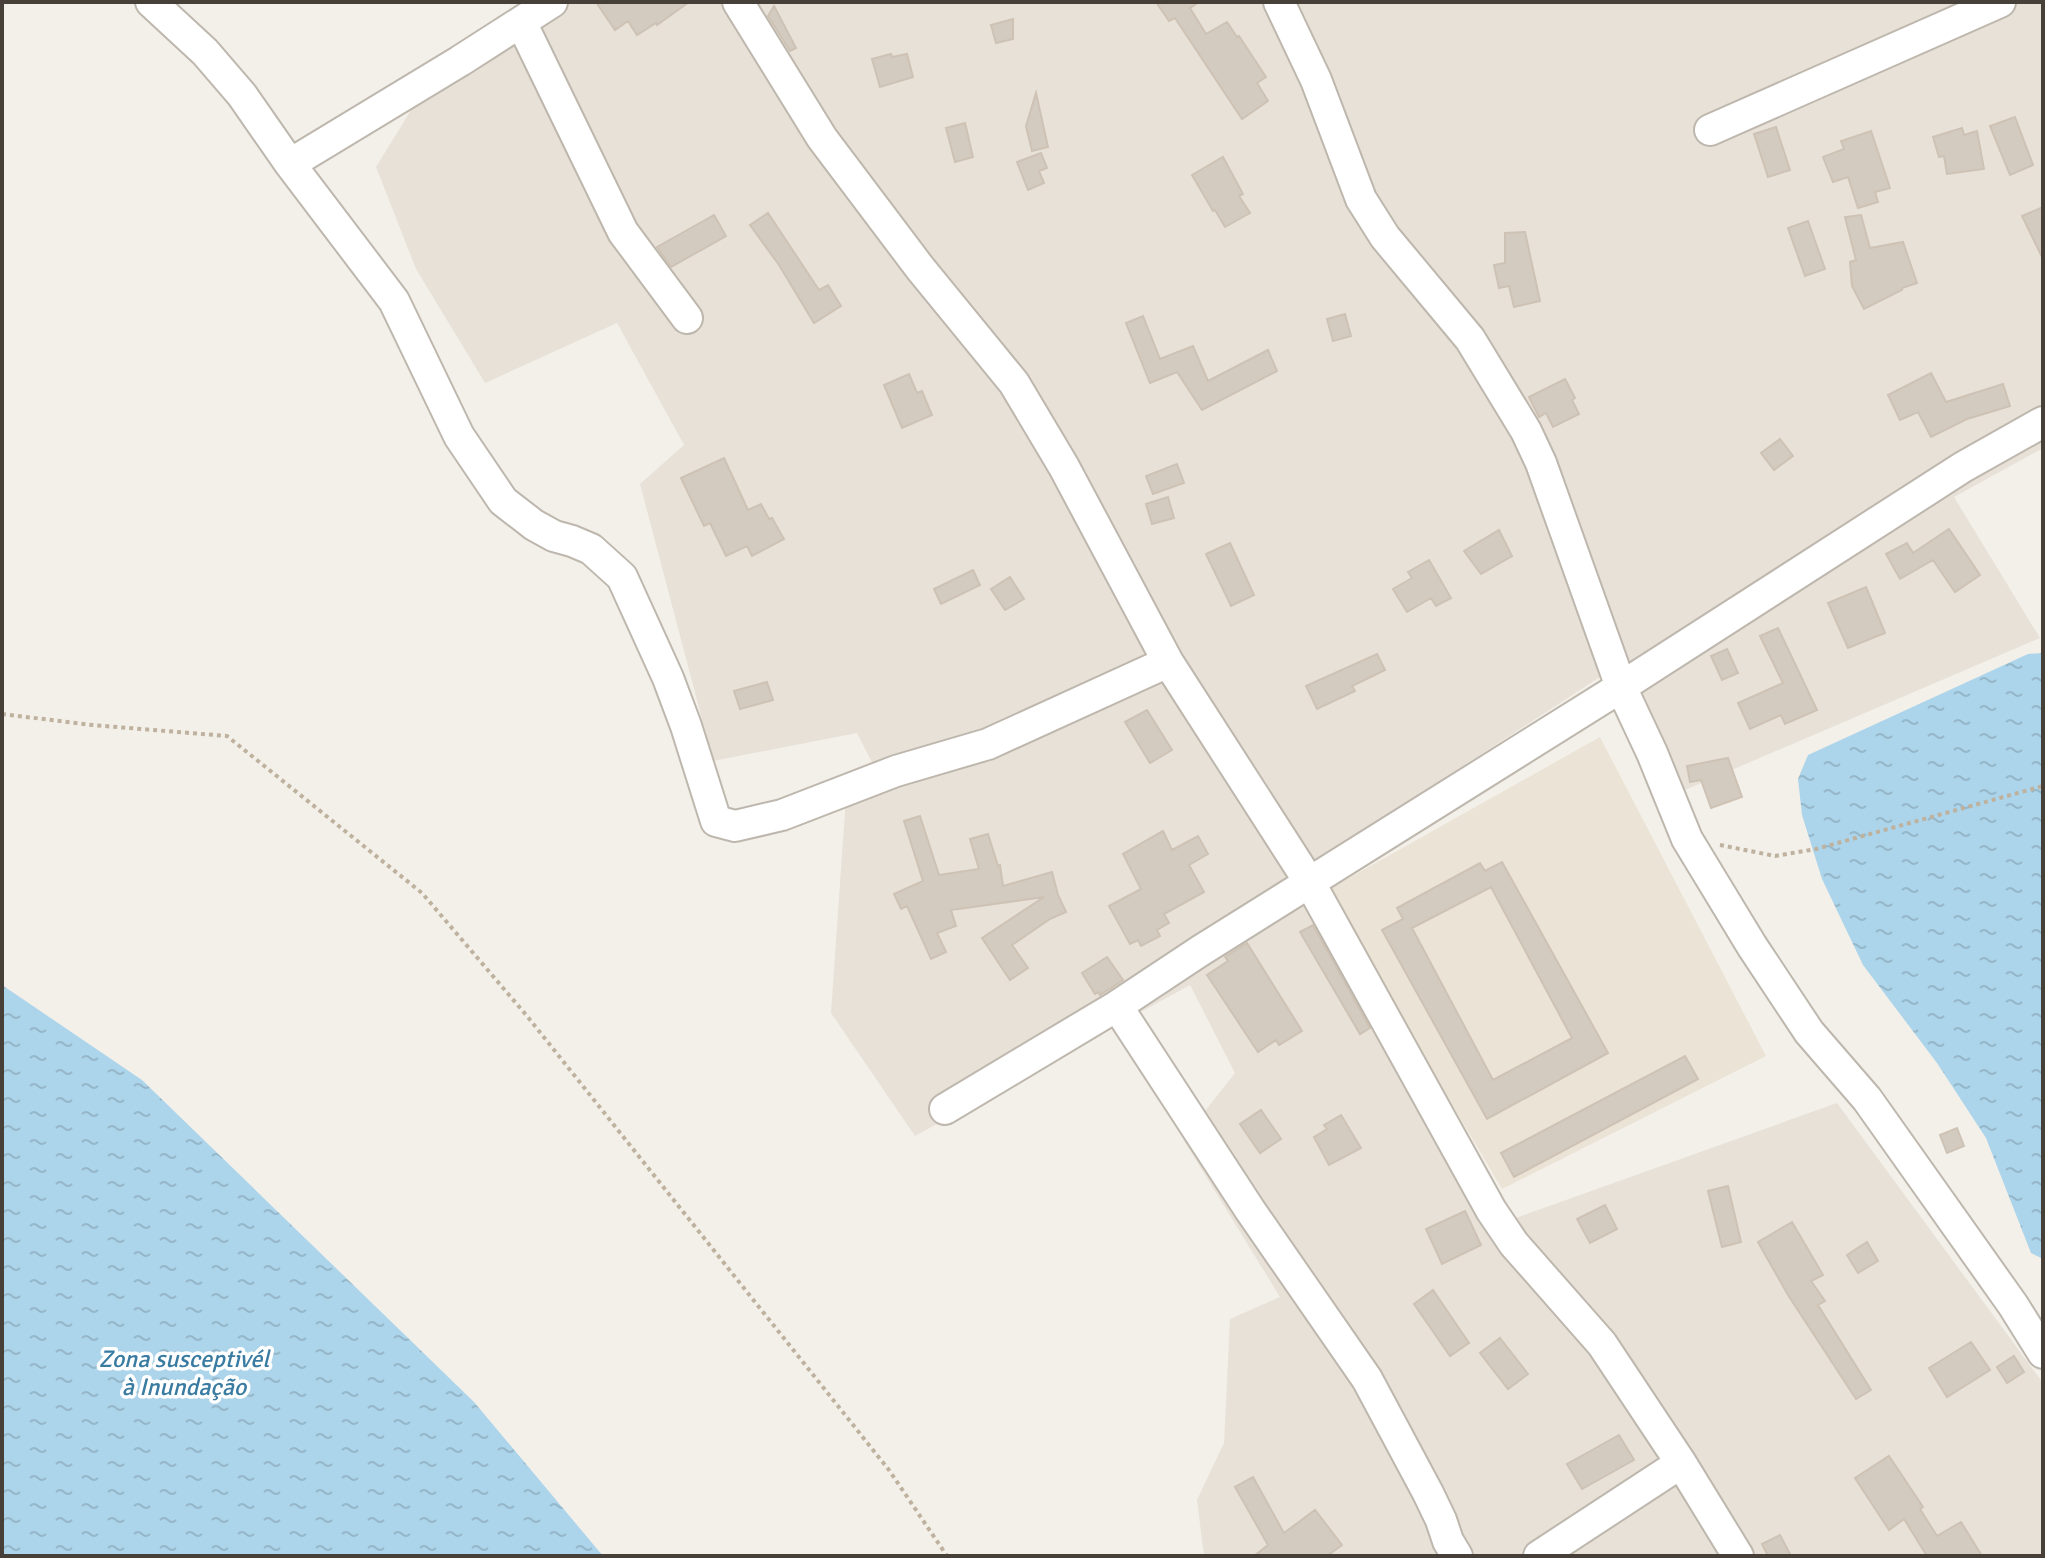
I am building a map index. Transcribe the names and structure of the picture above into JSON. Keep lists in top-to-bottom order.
{
  "water": ["Zona susceptivél à Inundação"]
}
